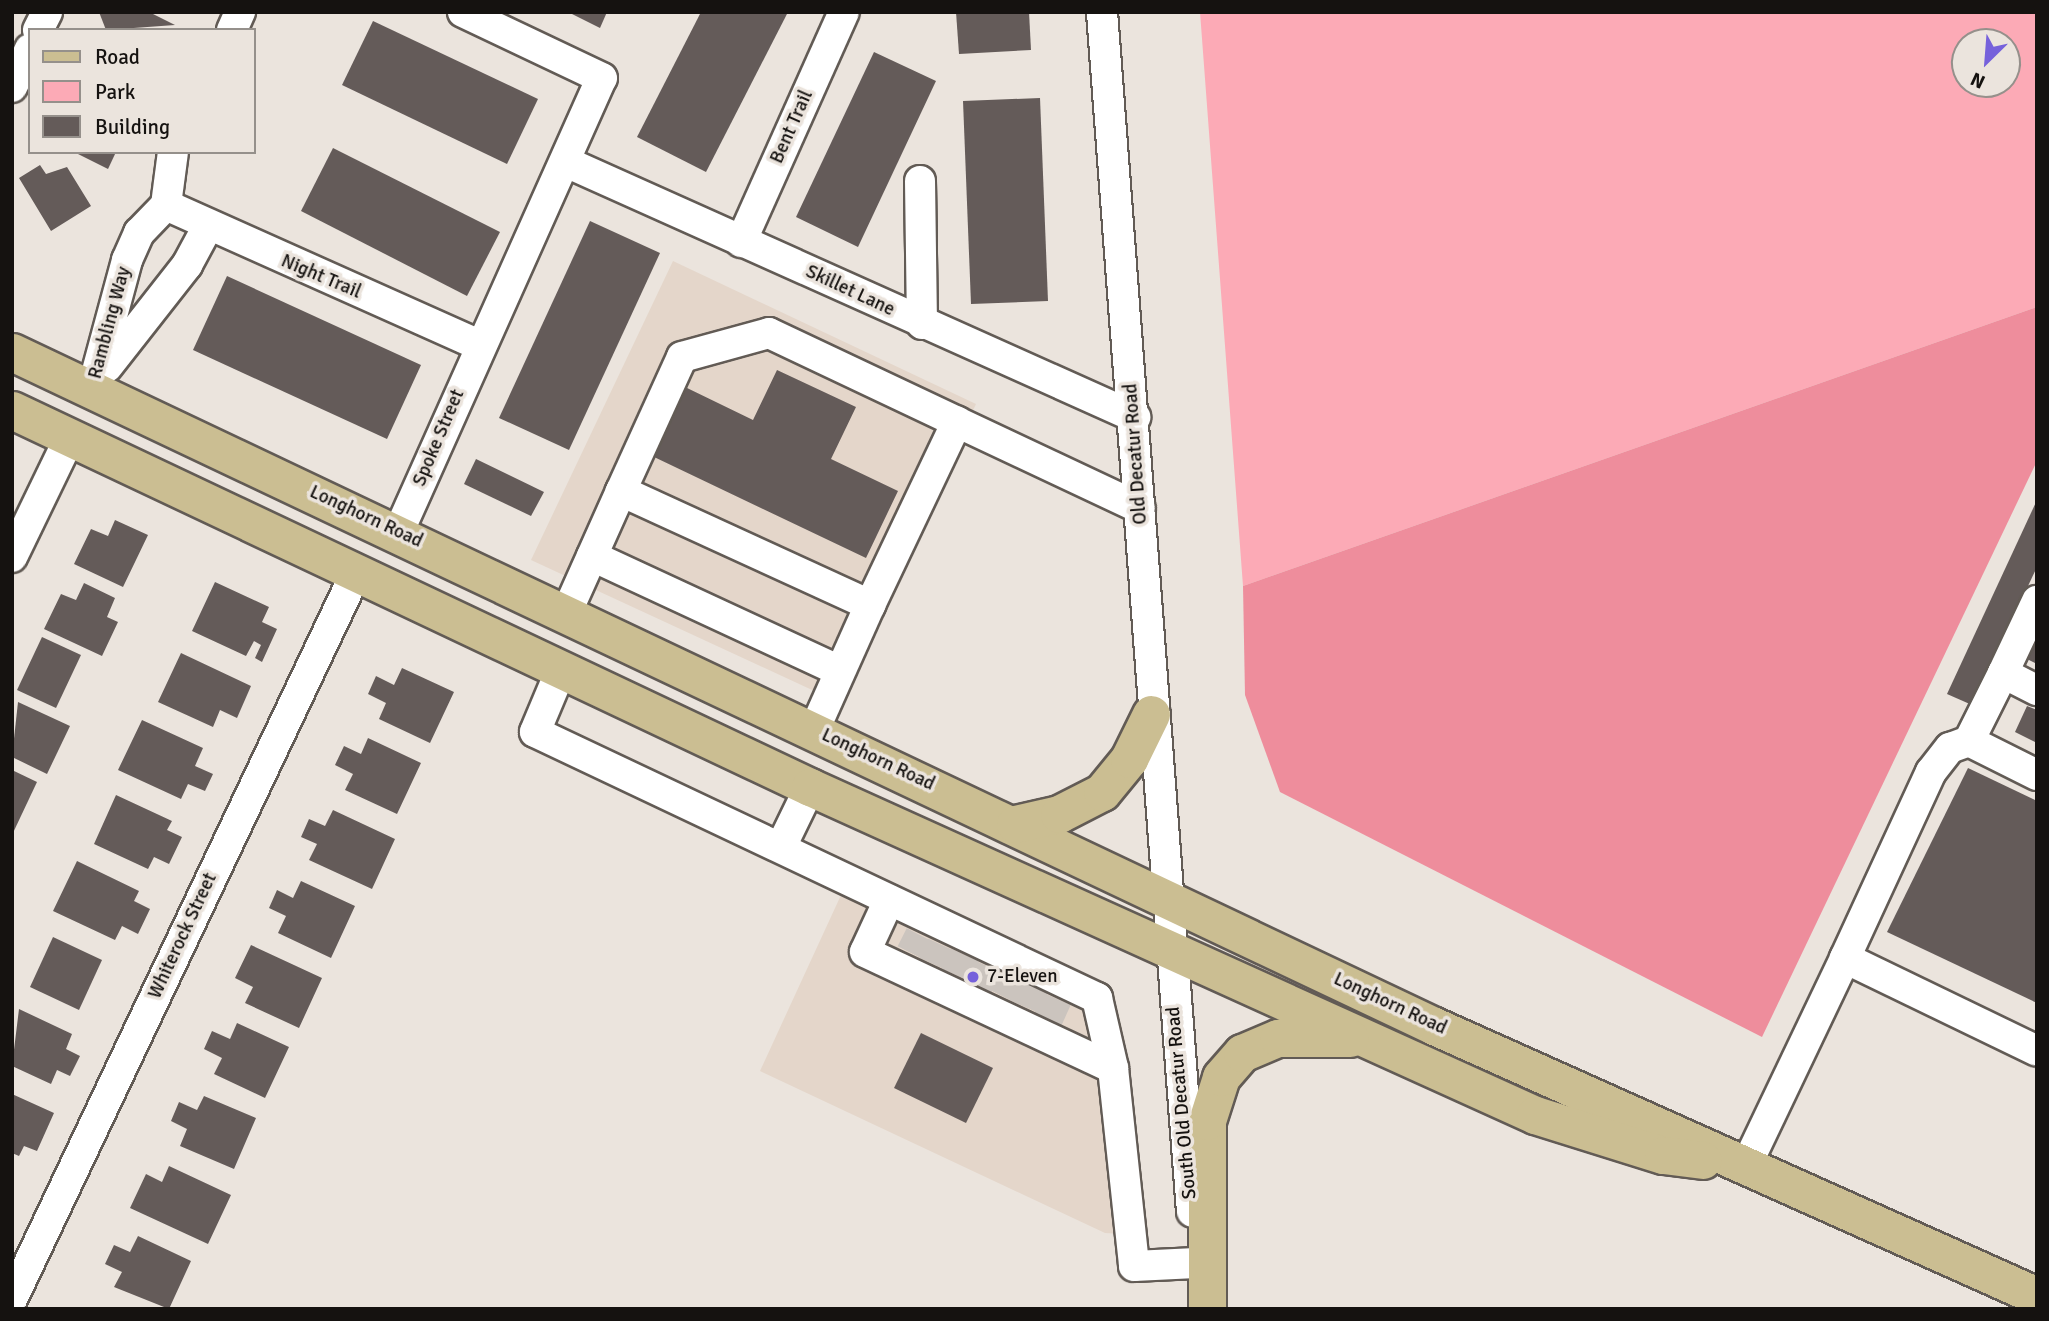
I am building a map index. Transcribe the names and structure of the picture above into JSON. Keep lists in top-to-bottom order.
{
  "streets": {
    "main road": ["Longhorn Road"],
    "street": [
      "Bent Trail",
      "Night Trail",
      "Skillet Lane",
      "Rambling Way",
      "Spoke Street",
      "Old Decatur Road",
      "Whiterock Street",
      "South Old Decatur Road"
    ]
  },
  "crossings": [
    ["Bent Trail", "Skillet Lane"],
    ["Night Trail", "Rambling Way"],
    ["Night Trail", "Spoke Street"],
    ["Skillet Lane", "Spoke Street"],
    ["Skillet Lane", "Old Decatur Road"],
    ["Rambling Way", "Longhorn Road"],
    ["Spoke Street", "Longhorn Road"],
    ["Old Decatur Road", "Longhorn Road"],
    ["Old Decatur Road", "South Old Decatur Road"],
    ["Longhorn Road", "Whiterock Street"],
    ["Longhorn Road", "South Old Decatur Road"]
  ],
  "places": ["7-Eleven"],
  "legend": ["Road", "Park", "Building"],
  "north": "bottom left"
}
